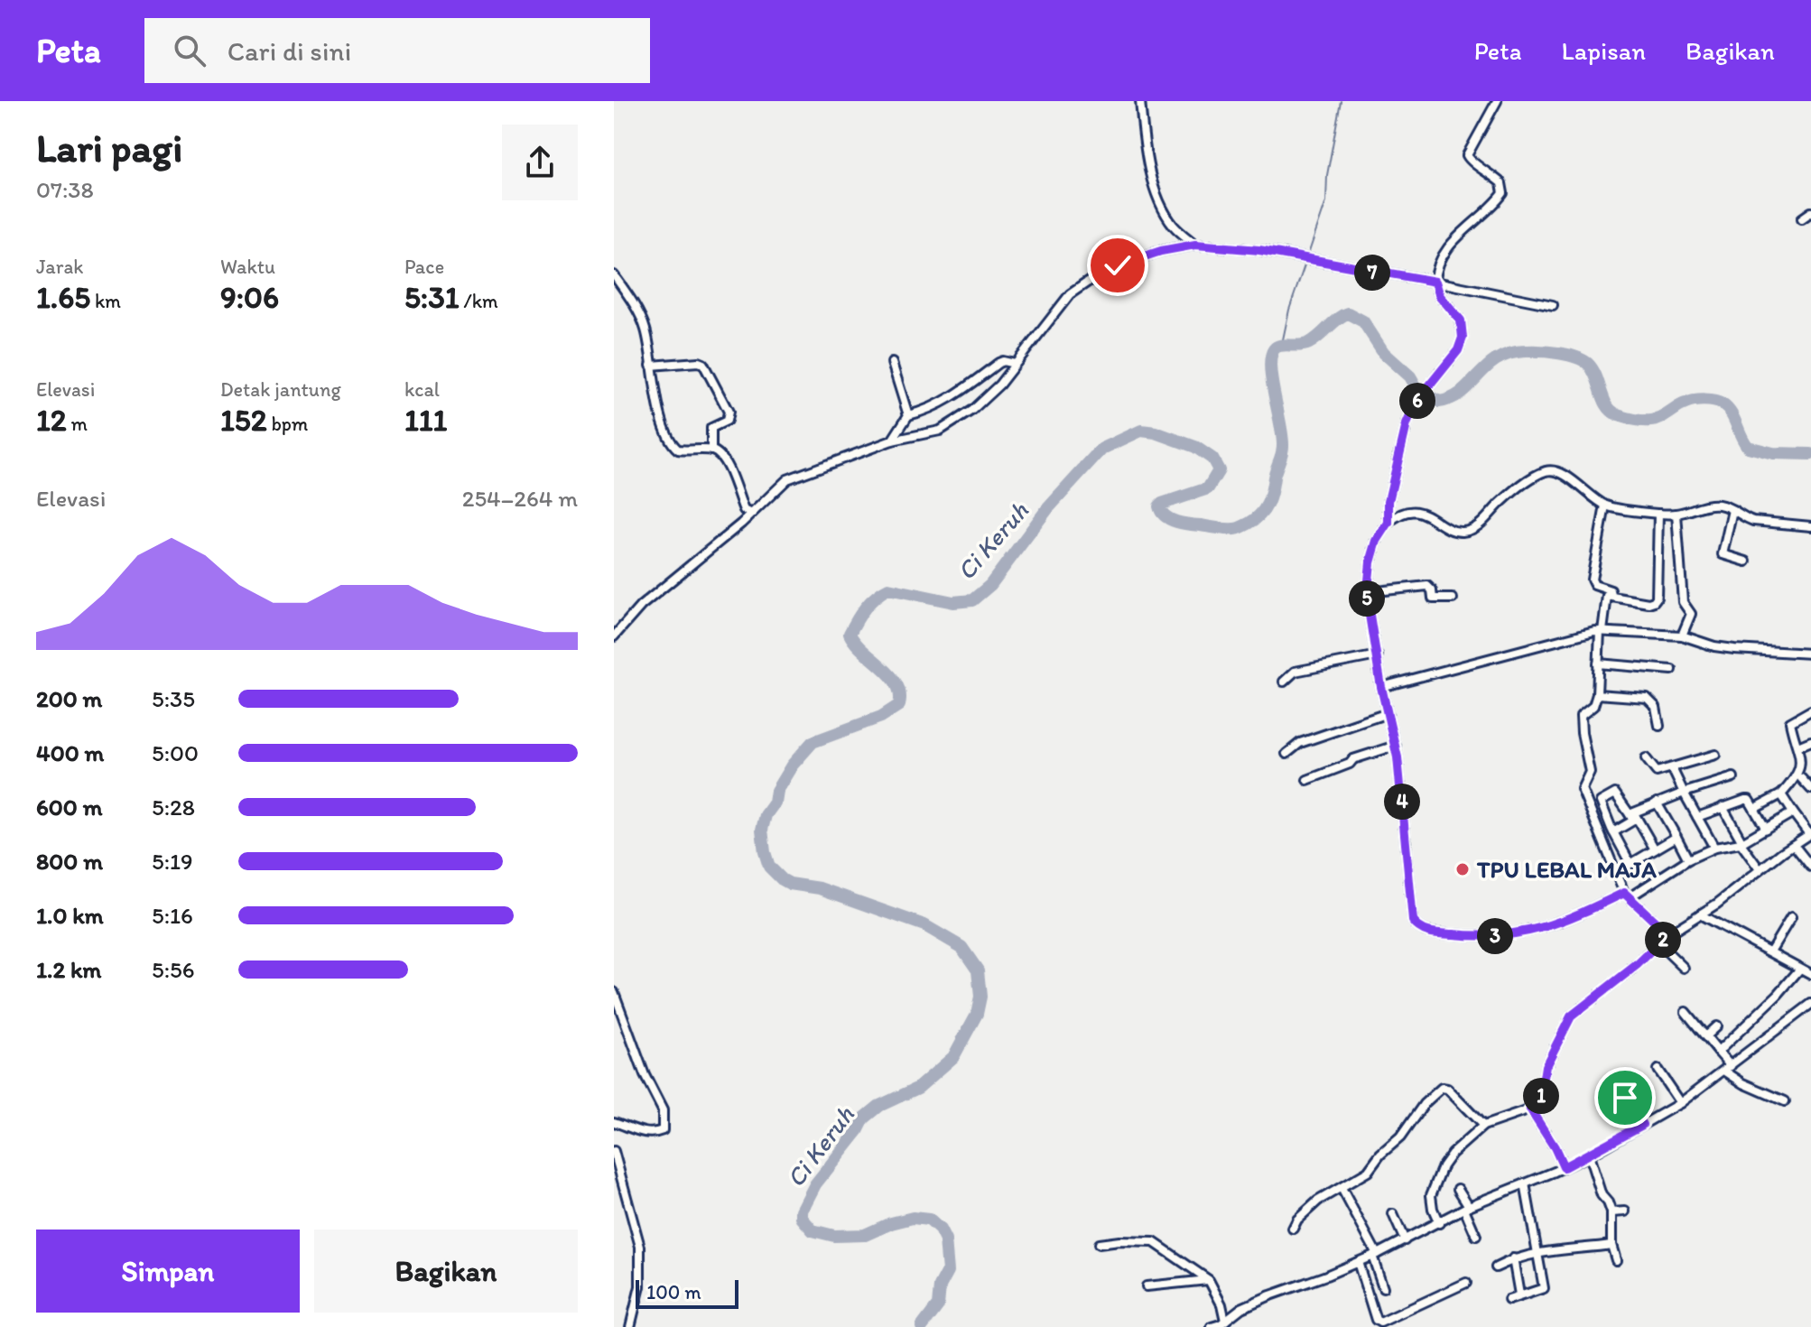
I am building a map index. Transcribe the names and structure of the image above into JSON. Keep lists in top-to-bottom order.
{
  "water": ["Ci Keruh"],
  "places": ["TPU LEBAL MAJA"],
  "scale_bar": "100 m",
  "page": {
    "header": "Peta",
    "search": "Cari di sini",
    "nav": ["Peta", "Lapisan", "Bagikan"],
    "heading": ["Lari pagi", "07:38"],
    "stats": [
      ["Jarak", "1.65 km"],
      ["Waktu", "9:06"],
      ["Pace", "5:31 /km"],
      ["Elevasi", "12 m"],
      ["Detak jantung", "152 bpm"],
      ["kcal", "111"]
    ],
    "pins": [
      "7",
      "6",
      "5",
      "4",
      "3",
      "2",
      "1"
    ],
    "chart": ["Elevasi", "254–264 m"],
    "list": [
      {
        "name": "200 m",
        "note": "5:35"
      },
      {
        "name": "400 m",
        "note": "5:00"
      },
      {
        "name": "600 m",
        "note": "5:28"
      },
      {
        "name": "800 m",
        "note": "5:19"
      },
      {
        "name": "1.0 km",
        "note": "5:16"
      },
      {
        "name": "1.2 km",
        "note": "5:56"
      }
    ],
    "buttons": ["Simpan", "Bagikan"],
    "scale": "100 m"
  }
}
